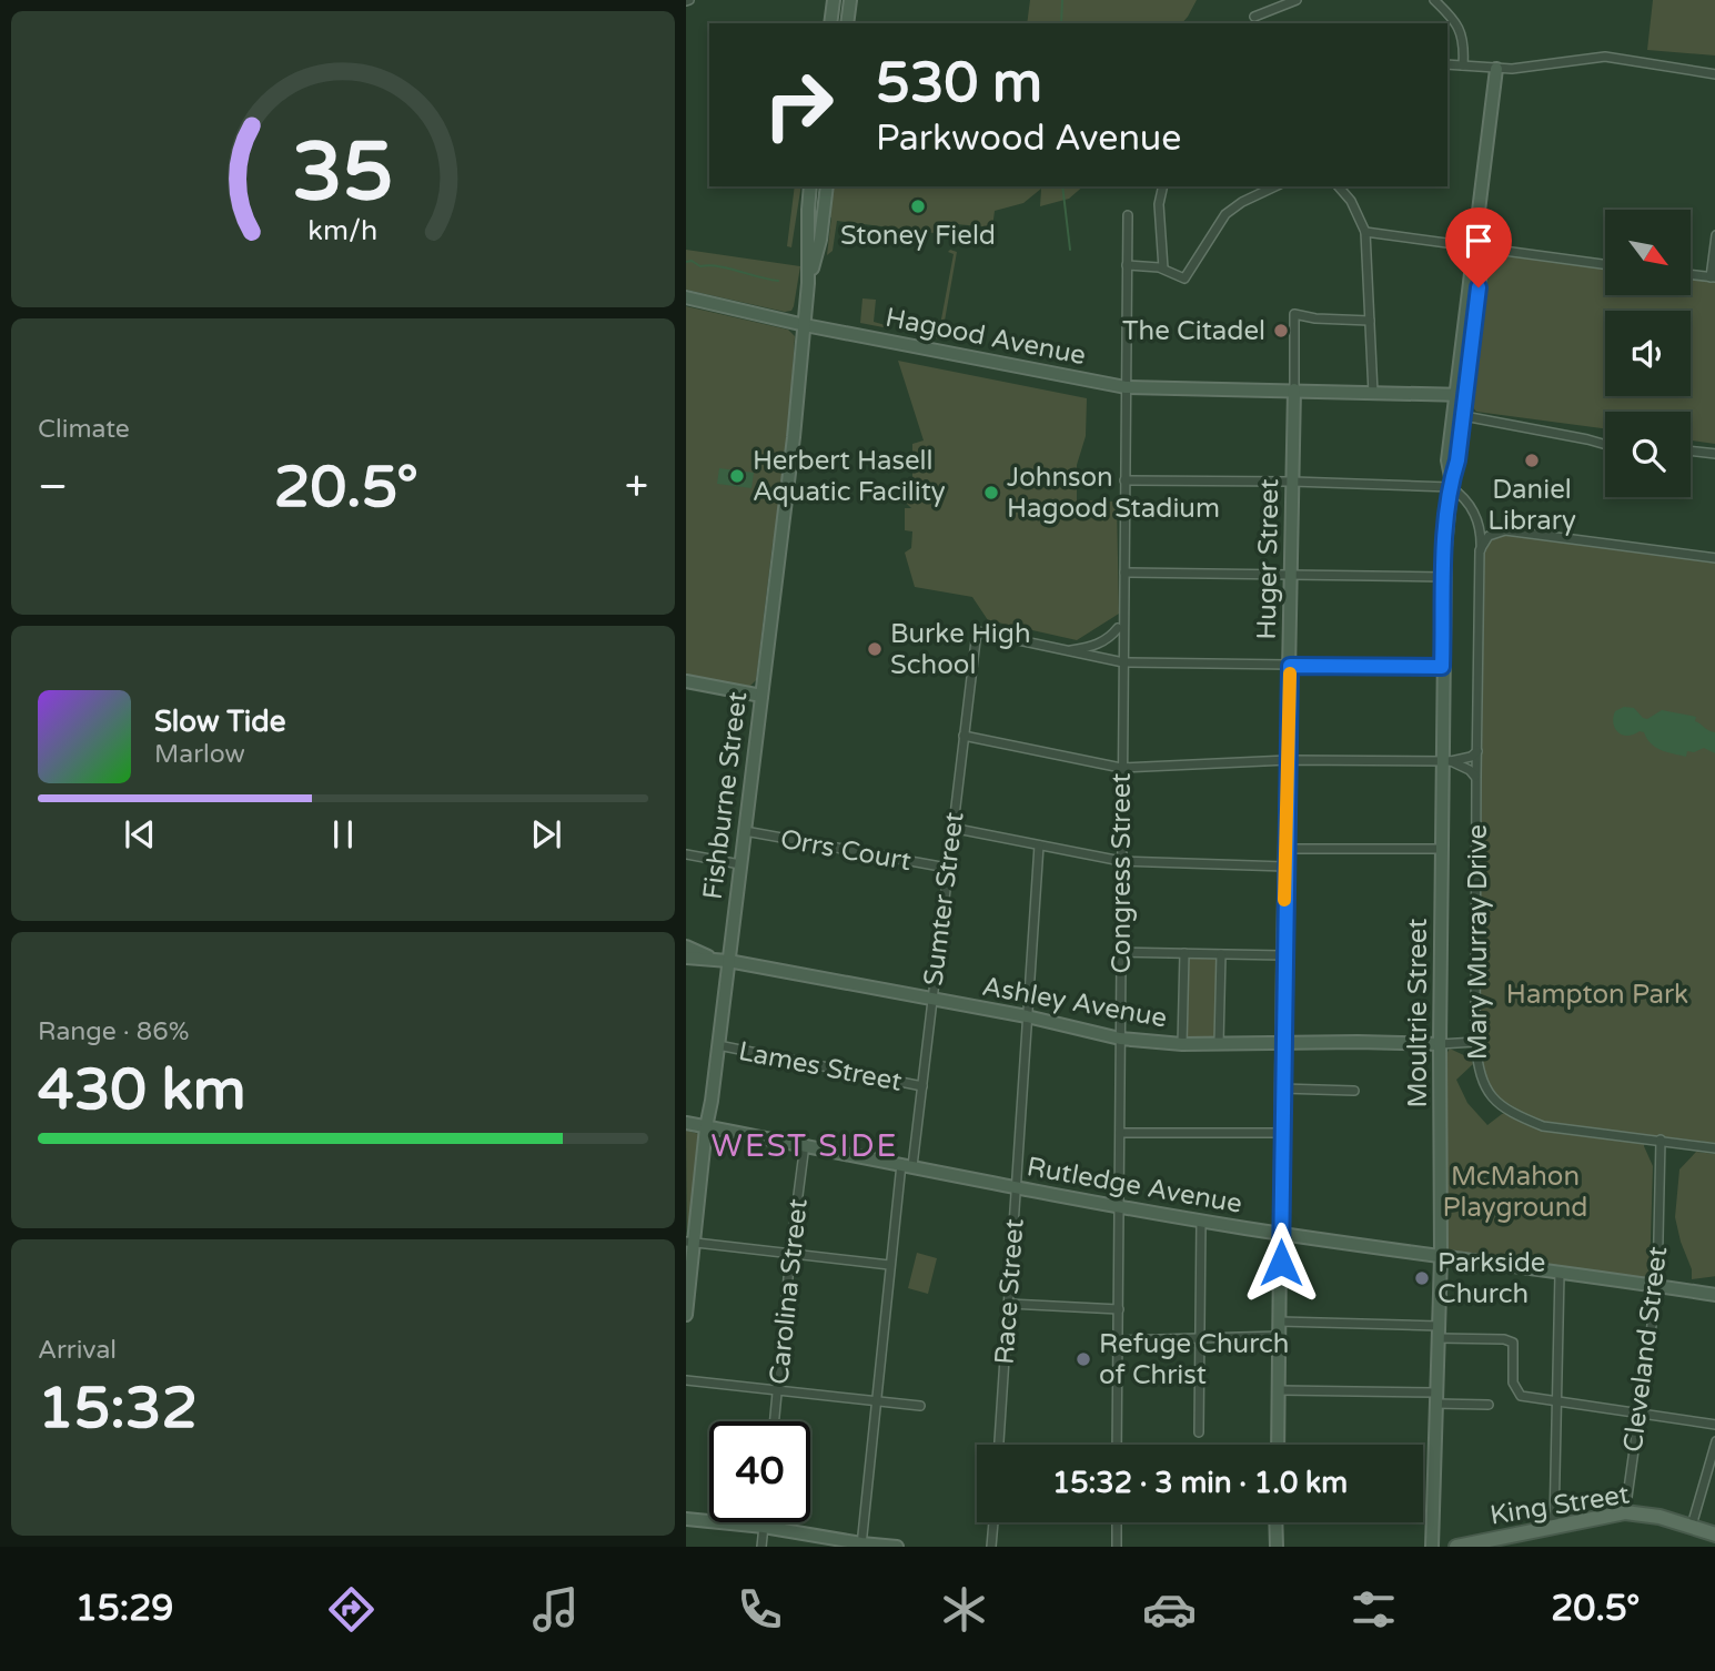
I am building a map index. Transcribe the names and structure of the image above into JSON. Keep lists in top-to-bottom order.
{
  "streets": {
    "main road": ["King Street"],
    "street": [
      "Hagood Avenue",
      "Huger Street",
      "Fishburne Street",
      "Orrs Court",
      "Congress Street",
      "Sumter Street",
      "Mary Murray Drive",
      "Ashley Avenue",
      "Moultrie Street",
      "Lames Street",
      "Rutledge Avenue",
      "Carolina Street",
      "Race Street",
      "Cleveland Street"
    ]
  },
  "crossings": [
    ["Hagood Avenue", "Huger Street"],
    ["Hagood Avenue", "Fishburne Street"],
    ["Hagood Avenue", "Congress Street"],
    ["Hagood Avenue", "Moultrie Street"],
    ["Huger Street", "Ashley Avenue"],
    ["Huger Street", "Rutledge Avenue"],
    ["Fishburne Street", "Orrs Court"],
    ["Fishburne Street", "Ashley Avenue"],
    ["Fishburne Street", "Lames Street"],
    ["Fishburne Street", "Rutledge Avenue"],
    ["Orrs Court", "Sumter Street"],
    ["Congress Street", "Ashley Avenue"],
    ["Congress Street", "Rutledge Avenue"],
    ["Sumter Street", "Ashley Avenue"],
    ["Sumter Street", "Lames Street"],
    ["Sumter Street", "Rutledge Avenue"],
    ["Mary Murray Drive", "Ashley Avenue"],
    ["Mary Murray Drive", "Cleveland Street"],
    ["Ashley Avenue", "Moultrie Street"],
    ["Ashley Avenue", "Race Street"],
    ["Moultrie Street", "Rutledge Avenue"],
    ["Rutledge Avenue", "Carolina Street"],
    ["Rutledge Avenue", "Race Street"],
    ["Rutledge Avenue", "Cleveland Street"],
    ["Cleveland Street", "King Street"]
  ],
  "districts": ["WEST SIDE"],
  "parks": ["Hampton Park", "McMahon Playground"],
  "places": [
    "Stoney Field",
    "The Citadel",
    "Daniel Library",
    "Herbert Hasell Aquatic Facility",
    "Johnson Hagood Stadium",
    "Burke High School",
    "Parkside Church",
    "Refuge Church of Christ"
  ],
  "north": "bottom right",
  "page": {
    "turn": ["530 m", "Parkwood Avenue"],
    "tile": [
      "Climate",
      ["Range · 86%", "430 km"],
      ["Arrival", "15:32"]
    ],
    "heat": ["−", "20.5°", "+"],
    "song": ["Slow Tide", "Marlow"],
    "limit": "40",
    "trip": "15:32 · 3 min · 1.0 km",
    "tabs": ["15:29", "20.5°"],
    "gauge": ["35", "km/h"]
  }
}
